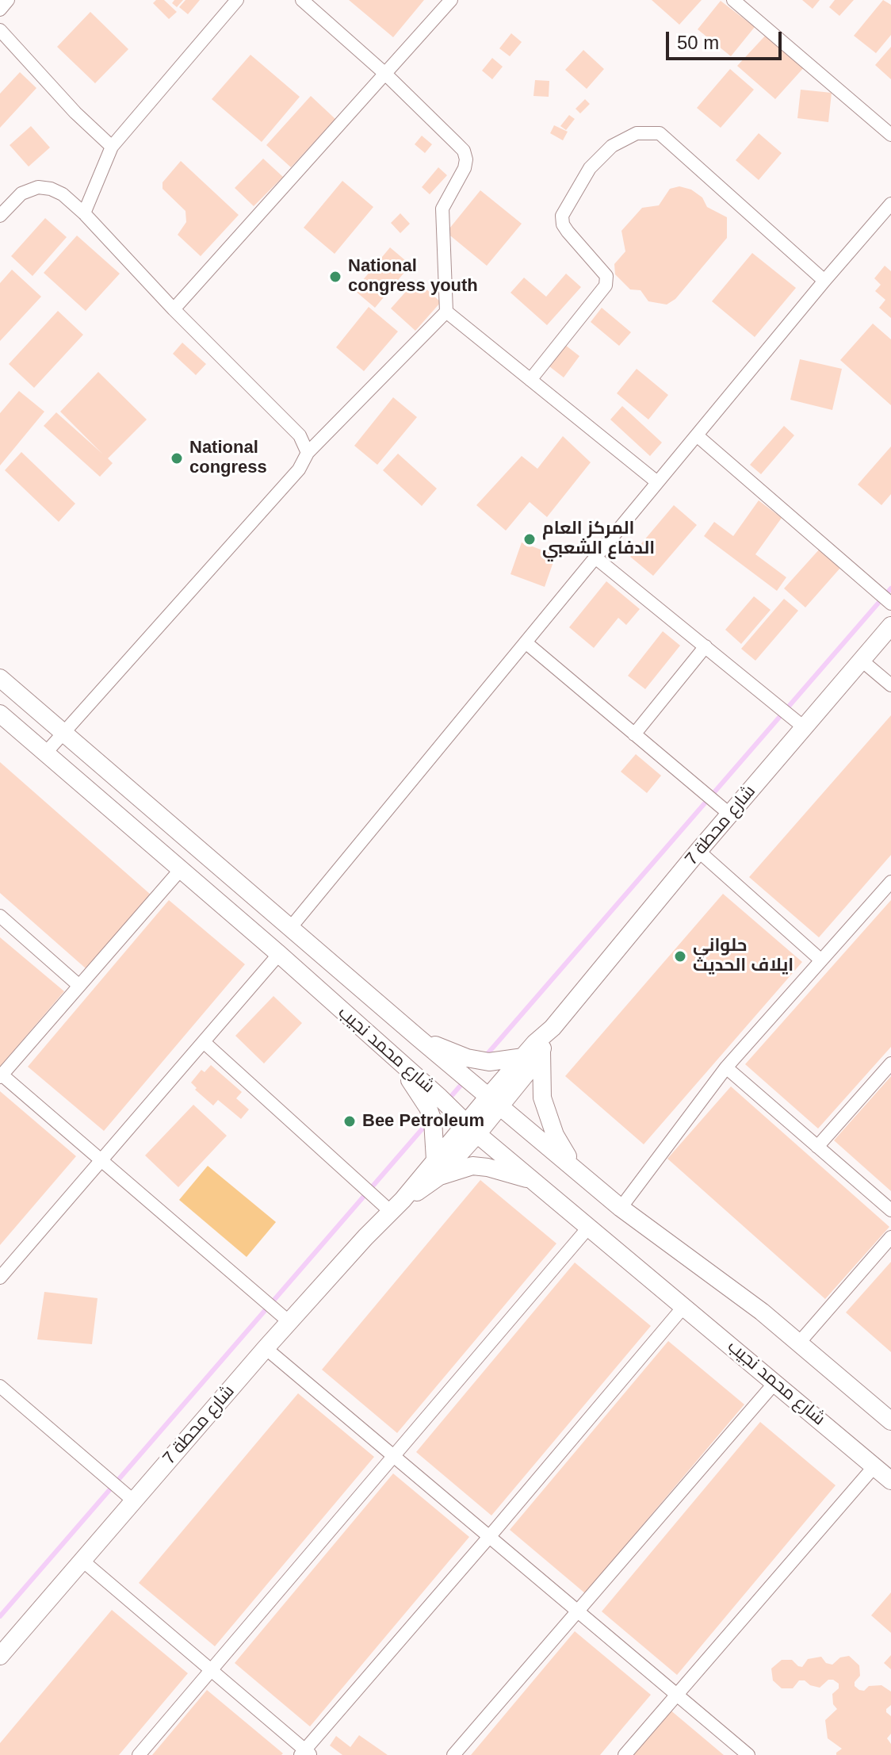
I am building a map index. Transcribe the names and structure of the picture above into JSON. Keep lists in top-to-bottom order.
{
  "streets": {
    "main road": ["شارع محطة 7", "شارع محمد نجيب"]
  },
  "crossings": [
    ["شارع محطة 7", "شارع محمد نجيب"]
  ],
  "places": [
    "National congress youth",
    "National congress",
    "المركز العام الدفاع الشعبي",
    "حلواني ايلاف الحديث",
    "Bee Petroleum"
  ],
  "scale_bar": "50 m"
}
